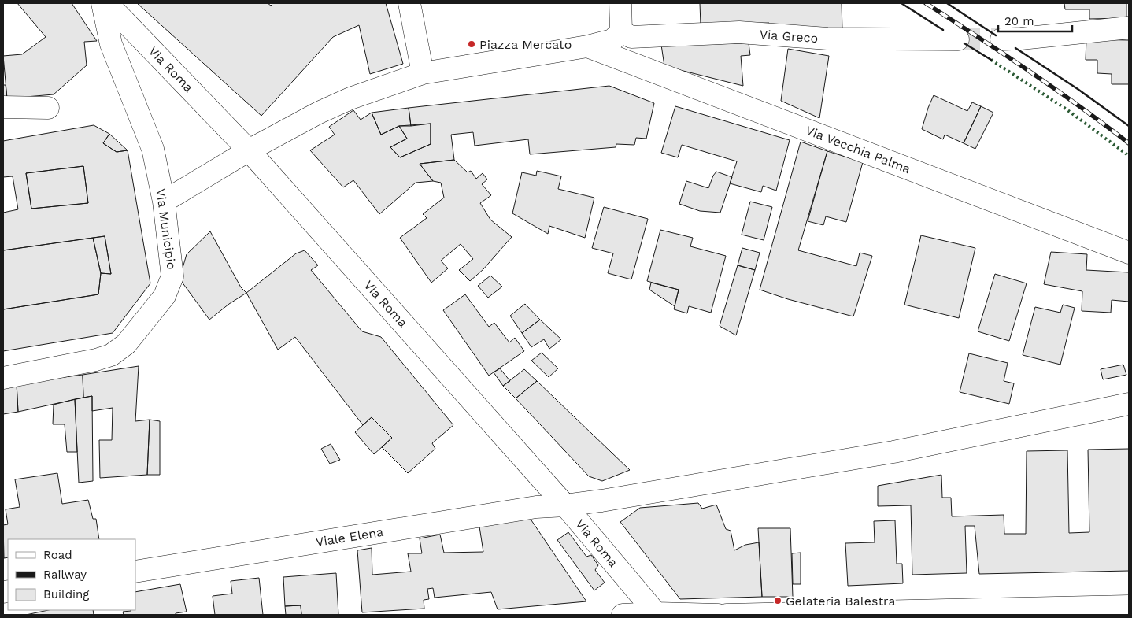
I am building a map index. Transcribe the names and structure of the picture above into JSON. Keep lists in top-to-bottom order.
{
  "streets": {
    "street": [
      "Via Greco",
      "Via Roma",
      "Via Vecchia Palma",
      "Via Municipio",
      "Viale Elena"
    ]
  },
  "crossings": [
    ["Via Roma", "Viale Elena"]
  ],
  "places": ["Piazza Mercato", "Gelateria Balestra"],
  "legend": ["Road", "Railway", "Building"],
  "scale_bar": "20 m"
}
